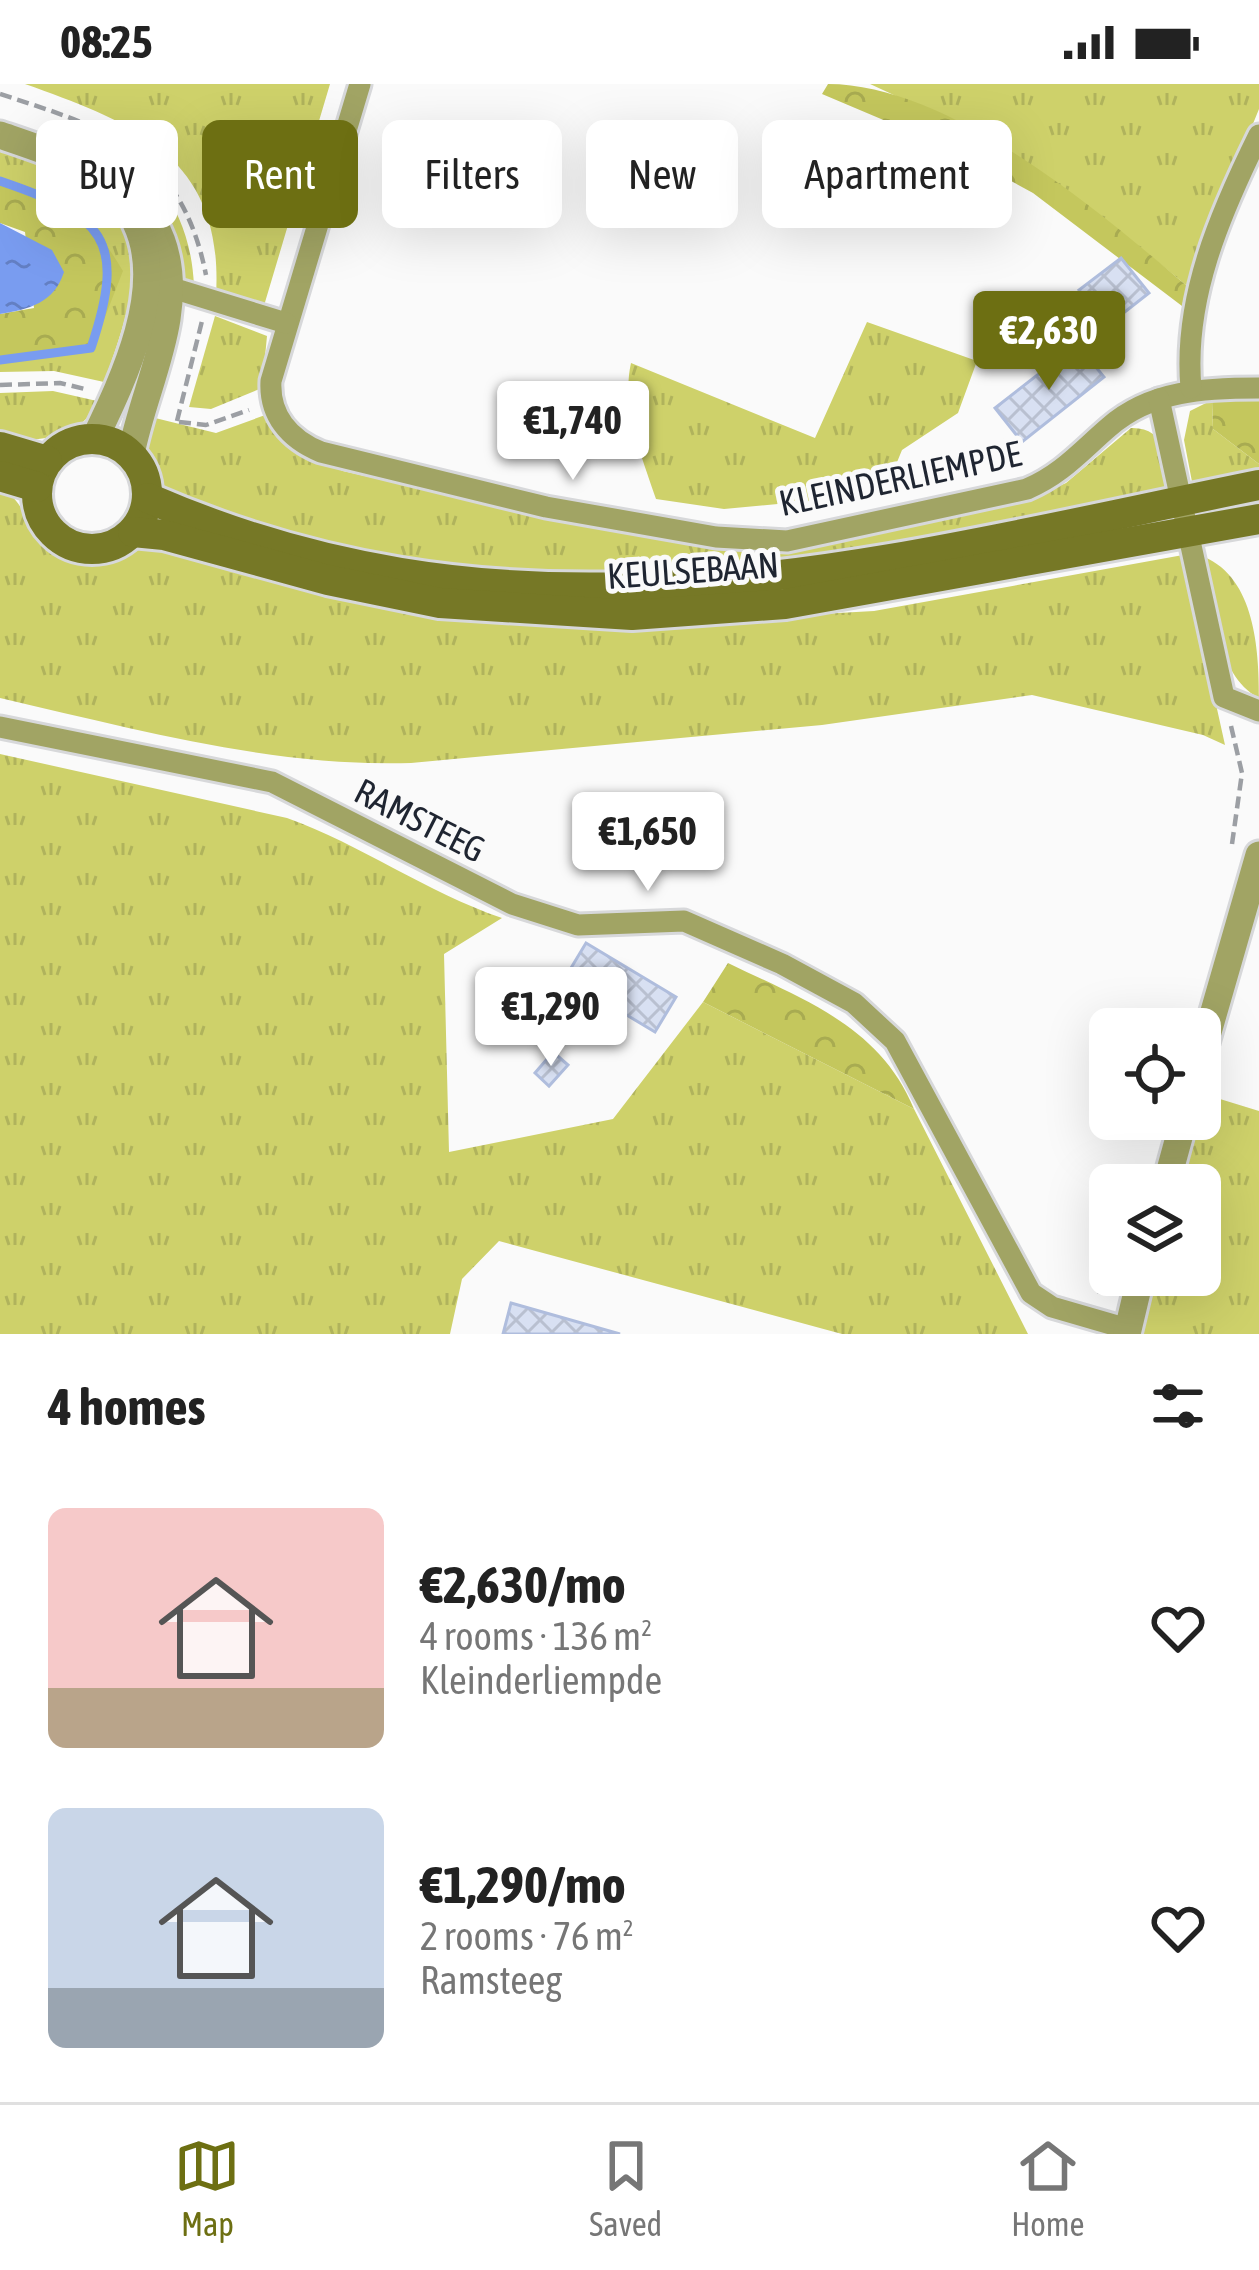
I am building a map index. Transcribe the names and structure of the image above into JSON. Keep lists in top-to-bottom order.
{
  "streets": {
    "main road": ["KEULSEBAAN"],
    "street": ["KLEINDERLIEMPDE", "RAMSTEEG"]
  },
  "page": {
    "status": "08:25",
    "chip": [
      "Buy",
      "Rent",
      "Filters",
      "New",
      "Apartment"
    ],
    "price": [
      "€2,630",
      "€1,740",
      "€1,650",
      "€1,290"
    ],
    "heading": "4 homes",
    "list": [
      {
        "name": "€2,630/mo",
        "note": "4 rooms · 136 m² · Kleinderliempde"
      },
      {
        "name": "€1,290/mo",
        "note": "2 rooms · 76 m² · Ramsteeg"
      }
    ],
    "tabs": ["Map", "Saved", "Home"]
  }
}
